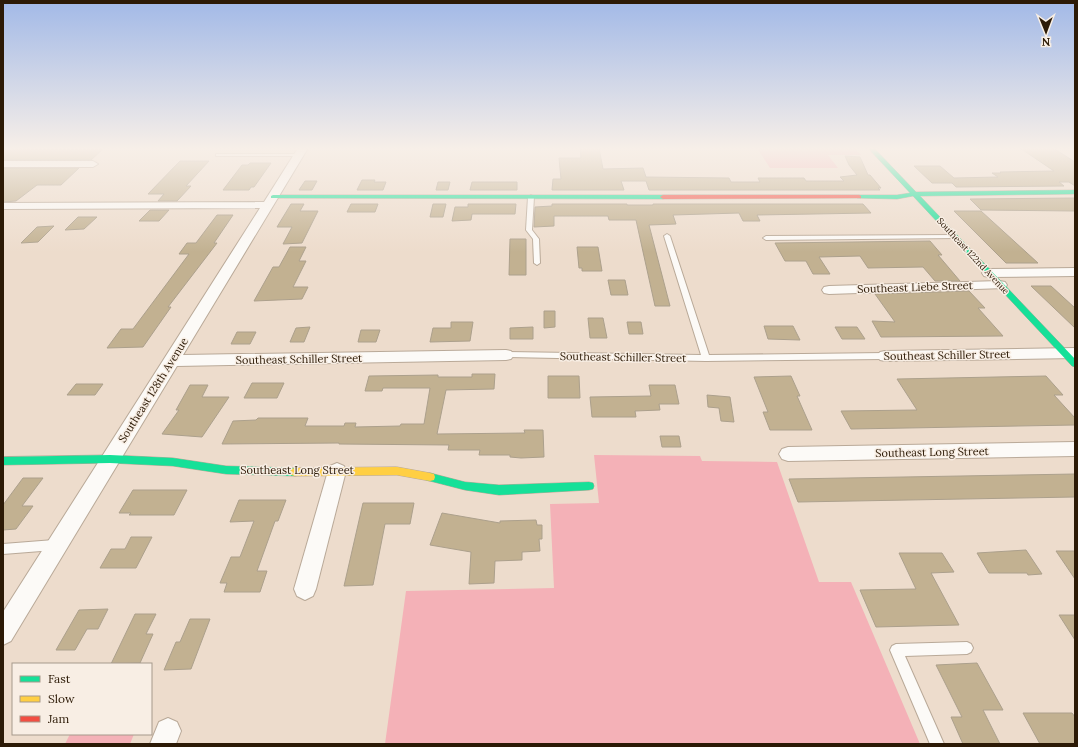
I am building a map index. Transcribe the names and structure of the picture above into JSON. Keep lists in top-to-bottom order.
{
  "streets": {
    "street": [
      "Southeast 122nd Avenue",
      "Southeast Liebe Street",
      "Southeast Schiller Street",
      "Southeast 128th Avenue",
      "Southeast Long Street"
    ]
  },
  "crossings": [
    ["Southeast 122nd Avenue", "Southeast Liebe Street"],
    ["Southeast 122nd Avenue", "Southeast Schiller Street"],
    ["Southeast Schiller Street", "Southeast 128th Avenue"],
    ["Southeast 128th Avenue", "Southeast Long Street"]
  ],
  "legend": ["Fast", "Slow", "Jam"],
  "north": "bottom"
}
